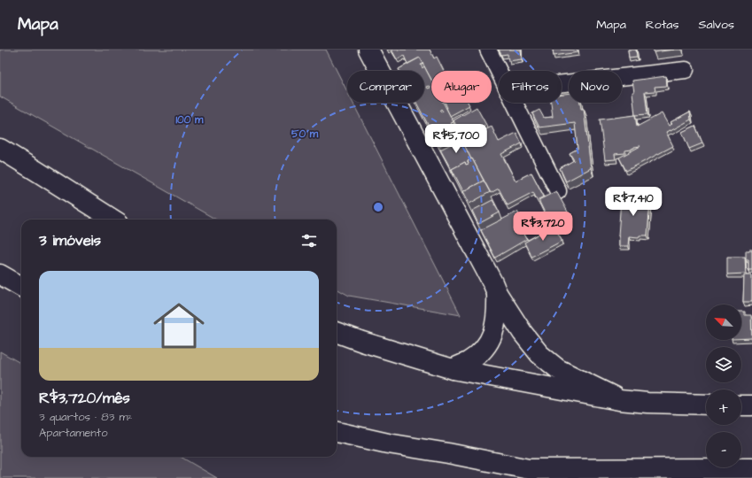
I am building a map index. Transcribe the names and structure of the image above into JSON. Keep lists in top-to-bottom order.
{
  "north": "top left",
  "page": {
    "header": "Mapa",
    "nav": ["Mapa", "Rotas", "Salvos"],
    "chip": [
      "Comprar",
      "Alugar",
      "Filtros",
      "Novo"
    ],
    "price": ["R$5,700", "R$7,410", "R$3,720"],
    "heading": "3 imóveis",
    "list": [
      {
        "name": "R$3,720/mês",
        "note": "3 quartos · 83 m² · Apartamento"
      }
    ],
    "map_buttons": ["+", "−"]
  },
  "rings": ["100 m", "50 m"]
}
